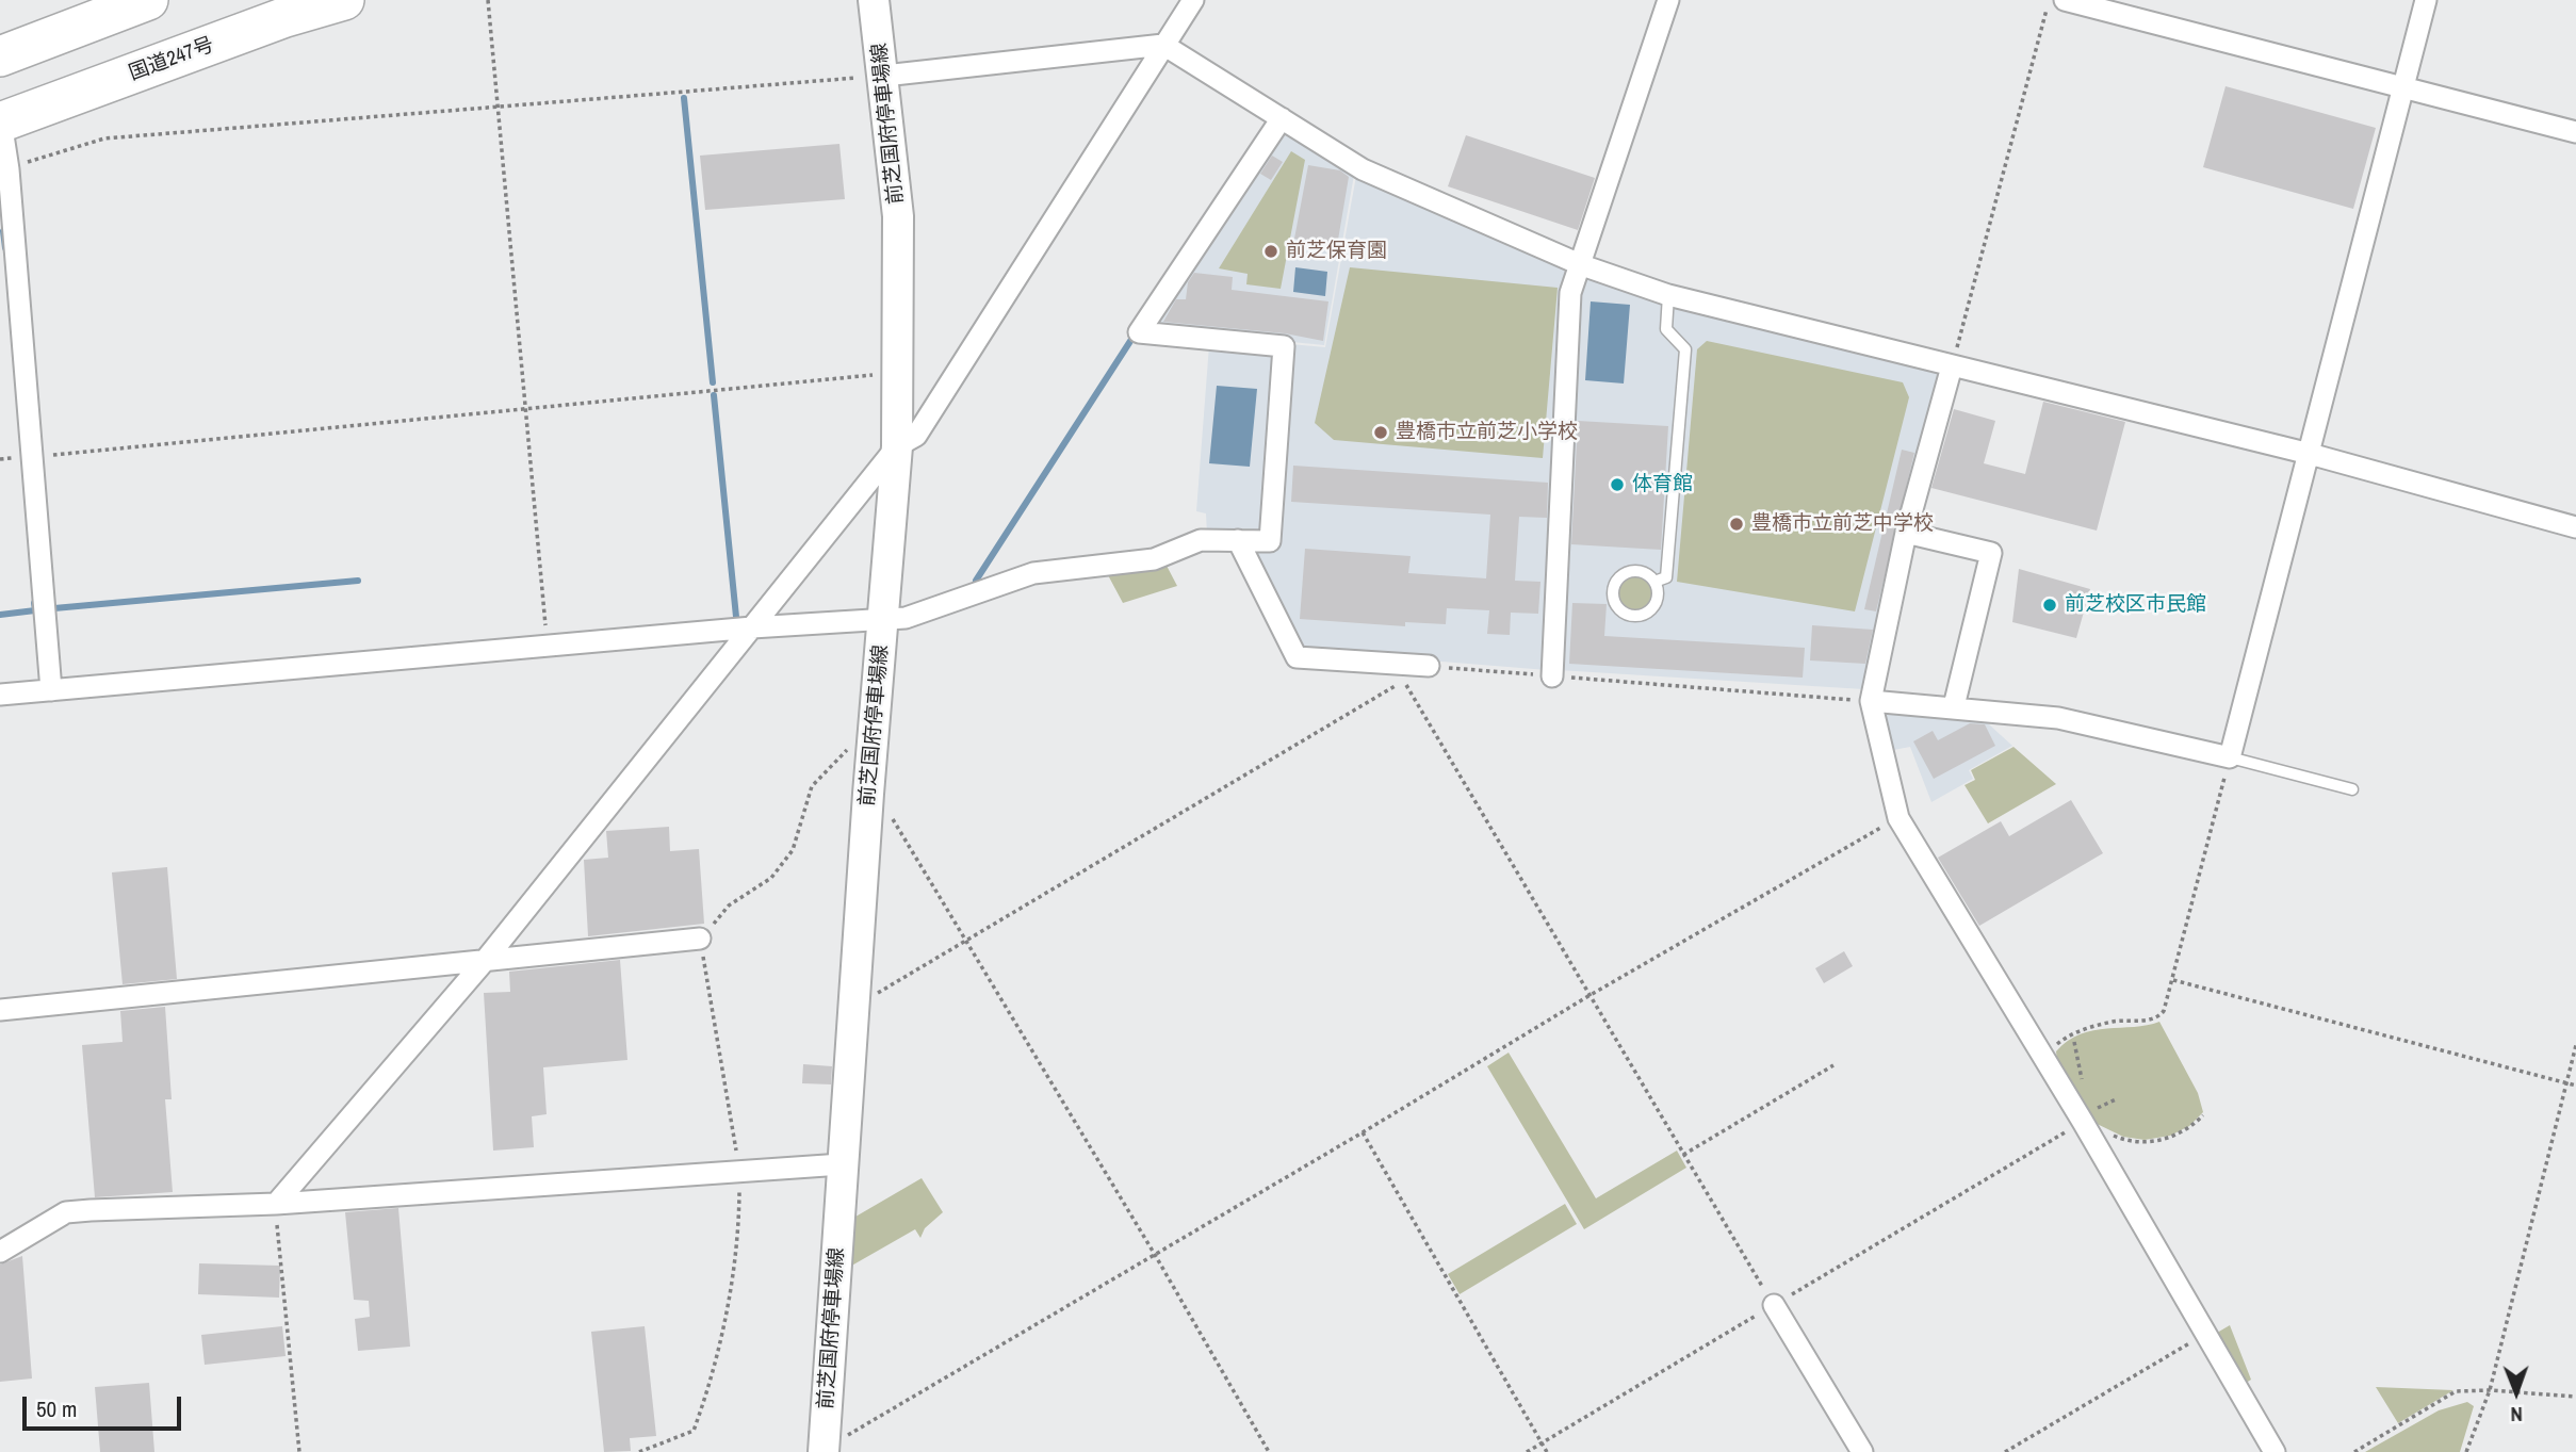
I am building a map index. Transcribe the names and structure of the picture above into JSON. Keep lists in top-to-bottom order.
{
  "streets": {
    "highway": ["国道247号"],
    "main road": ["前芝国府停車場線"]
  },
  "places": [
    "前芝保育園",
    "豊橋市立前芝小学校",
    "体育館",
    "豊橋市立前芝中学校",
    "前芝校区市民館"
  ],
  "scale_bar": "50 m",
  "north": "bottom"
}
